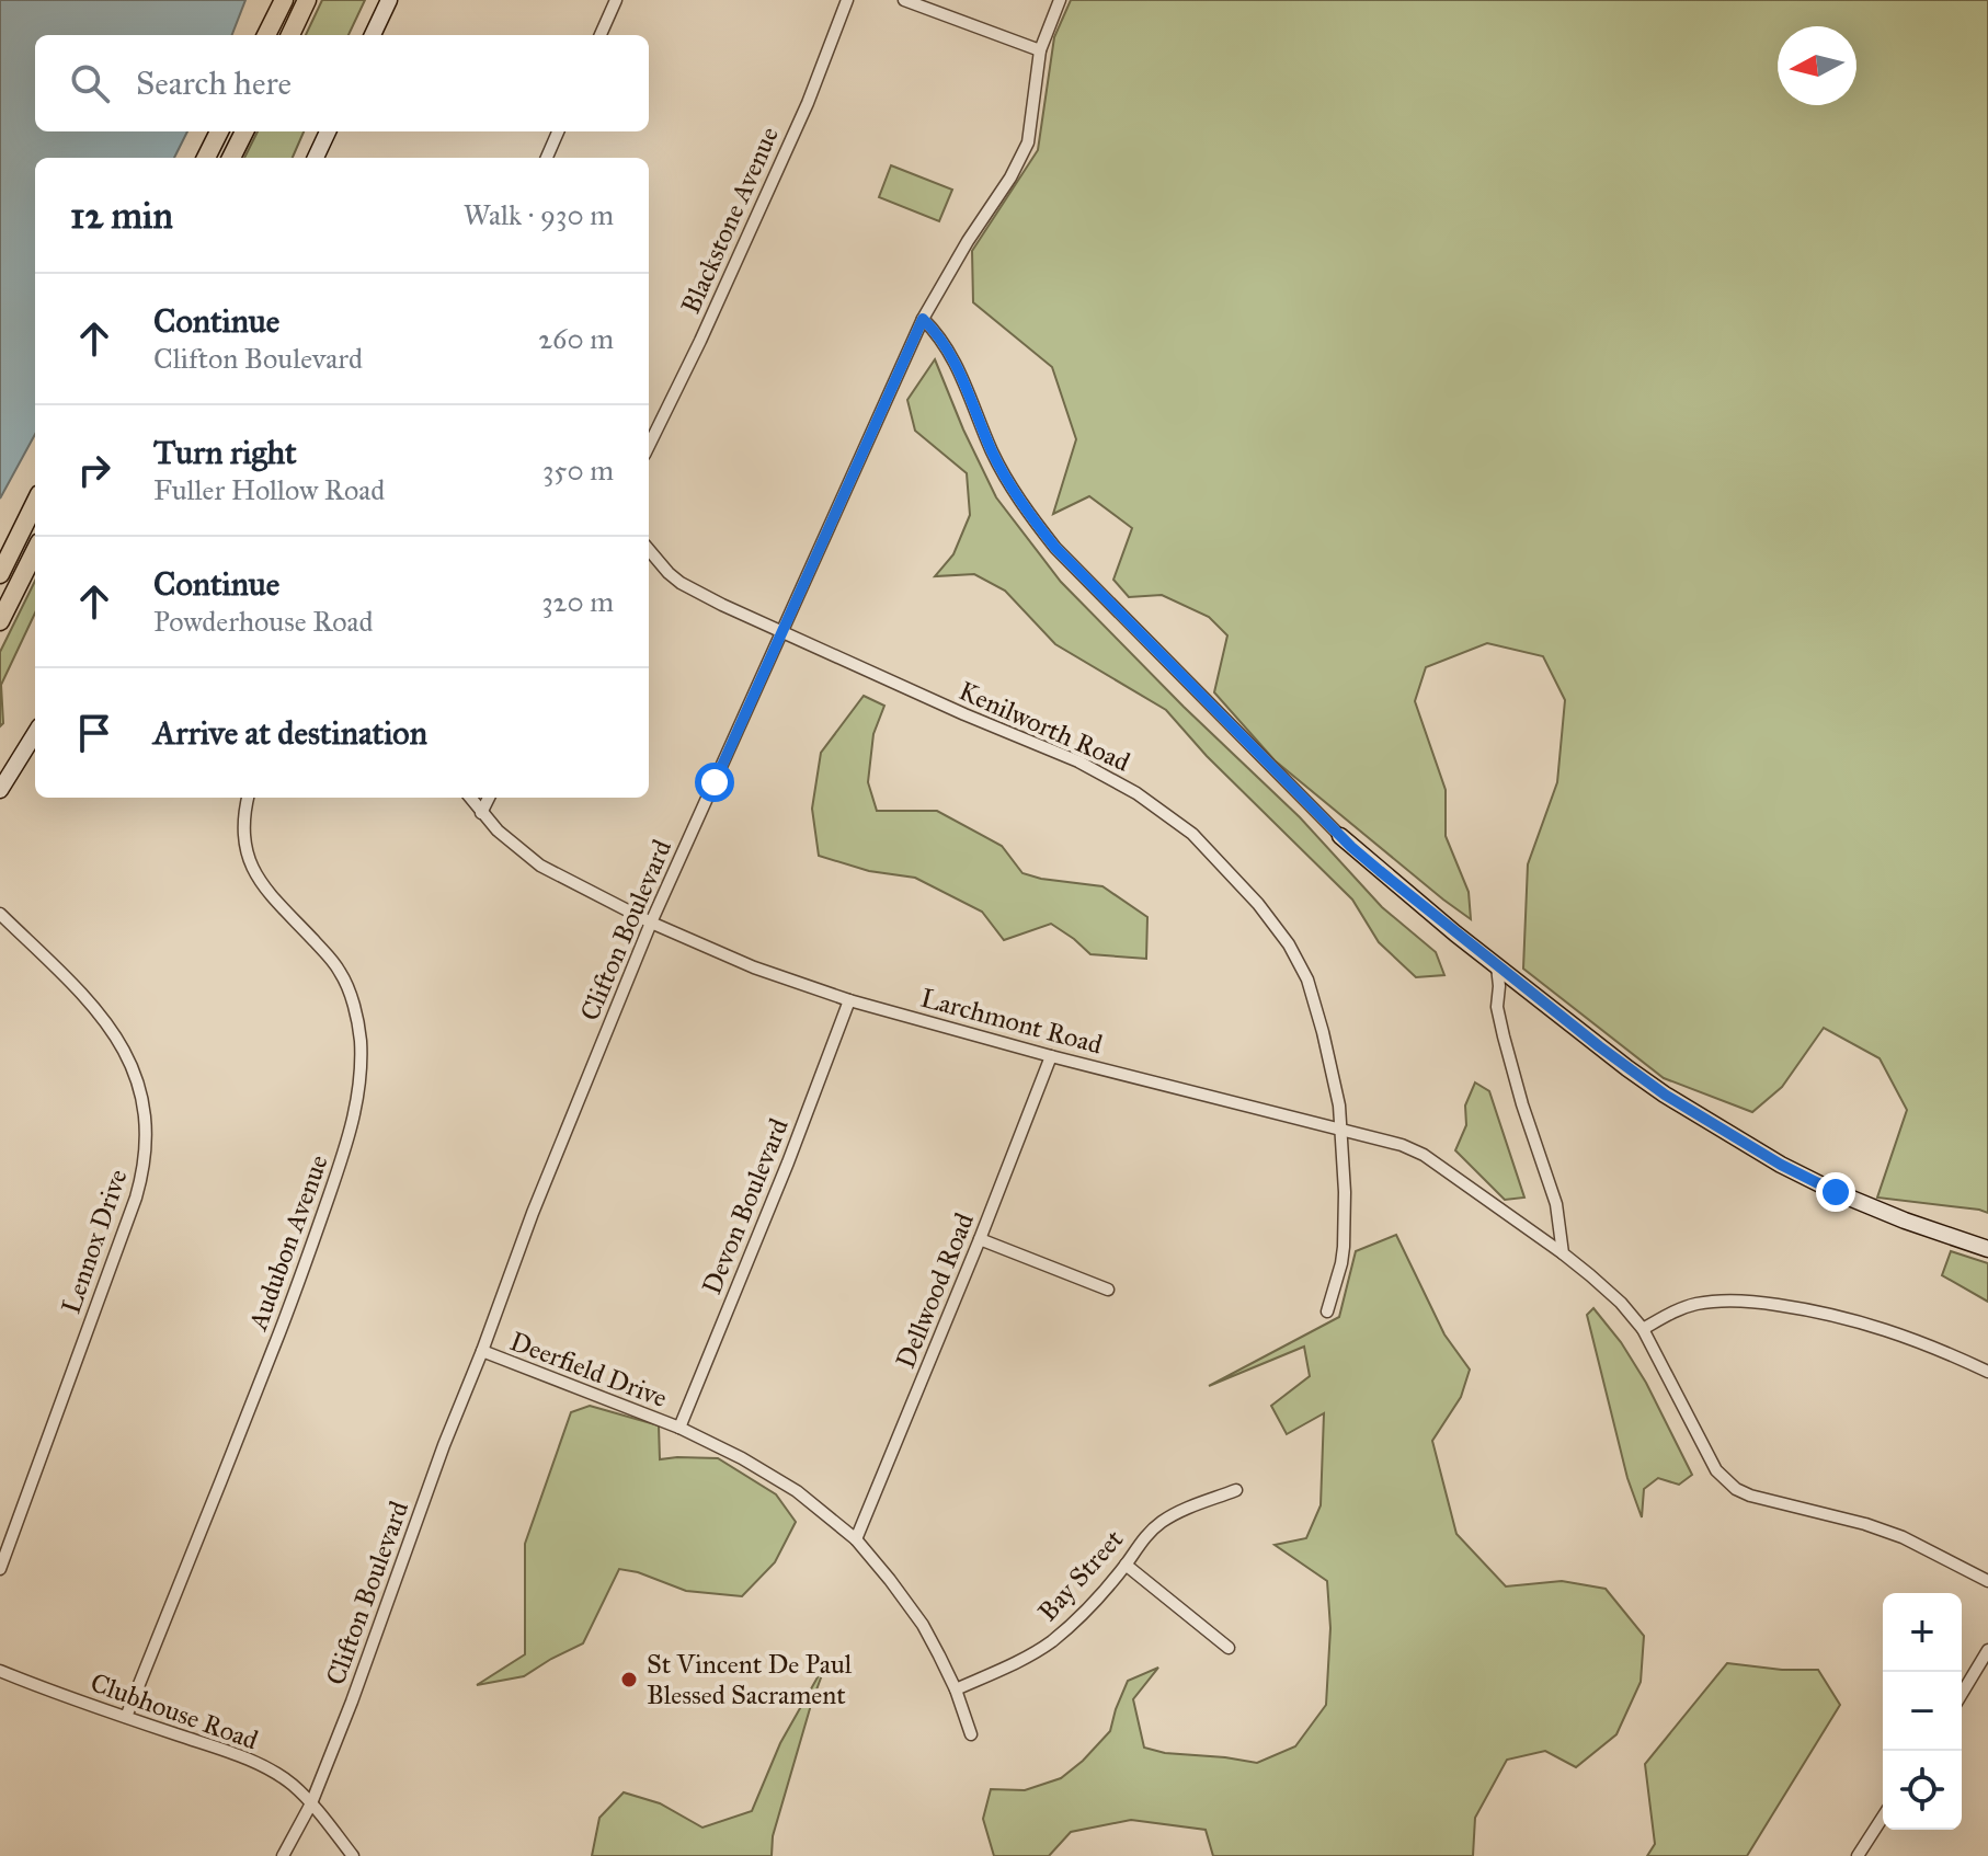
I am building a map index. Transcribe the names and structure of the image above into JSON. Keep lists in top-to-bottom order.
{
  "streets": {
    "street": [
      "Blackstone Avenue",
      "Kenilworth Road",
      "Clifton Boulevard",
      "Larchmont Road",
      "Devon Boulevard",
      "Lennox Drive",
      "Audubon Avenue",
      "Dellwood Road",
      "Deerfield Drive",
      "Bay Street",
      "Clubhouse Road"
    ]
  },
  "crossings": [
    ["Kenilworth Road", "Clifton Boulevard"],
    ["Kenilworth Road", "Larchmont Road"],
    ["Clifton Boulevard", "Larchmont Road"],
    ["Clifton Boulevard", "Deerfield Drive"],
    ["Clifton Boulevard", "Clubhouse Road"],
    ["Larchmont Road", "Devon Boulevard"],
    ["Larchmont Road", "Dellwood Road"],
    ["Devon Boulevard", "Deerfield Drive"],
    ["Audubon Avenue", "Clubhouse Road"],
    ["Dellwood Road", "Deerfield Drive"],
    ["Deerfield Drive", "Bay Street"]
  ],
  "places": ["St Vincent De Paul Blessed Sacrament"],
  "north": "left",
  "page": {
    "search": "Search here",
    "heading": ["12 min", "Walk · 930 m"],
    "list": [
      ["Continue", "Clifton Boulevard", "260 m"],
      ["Turn right", "Fuller Hollow Road", "350 m"],
      ["Continue", "Powderhouse Road", "320 m"],
      "Arrive at destination"
    ],
    "map_buttons": ["+", "−"]
  }
}
